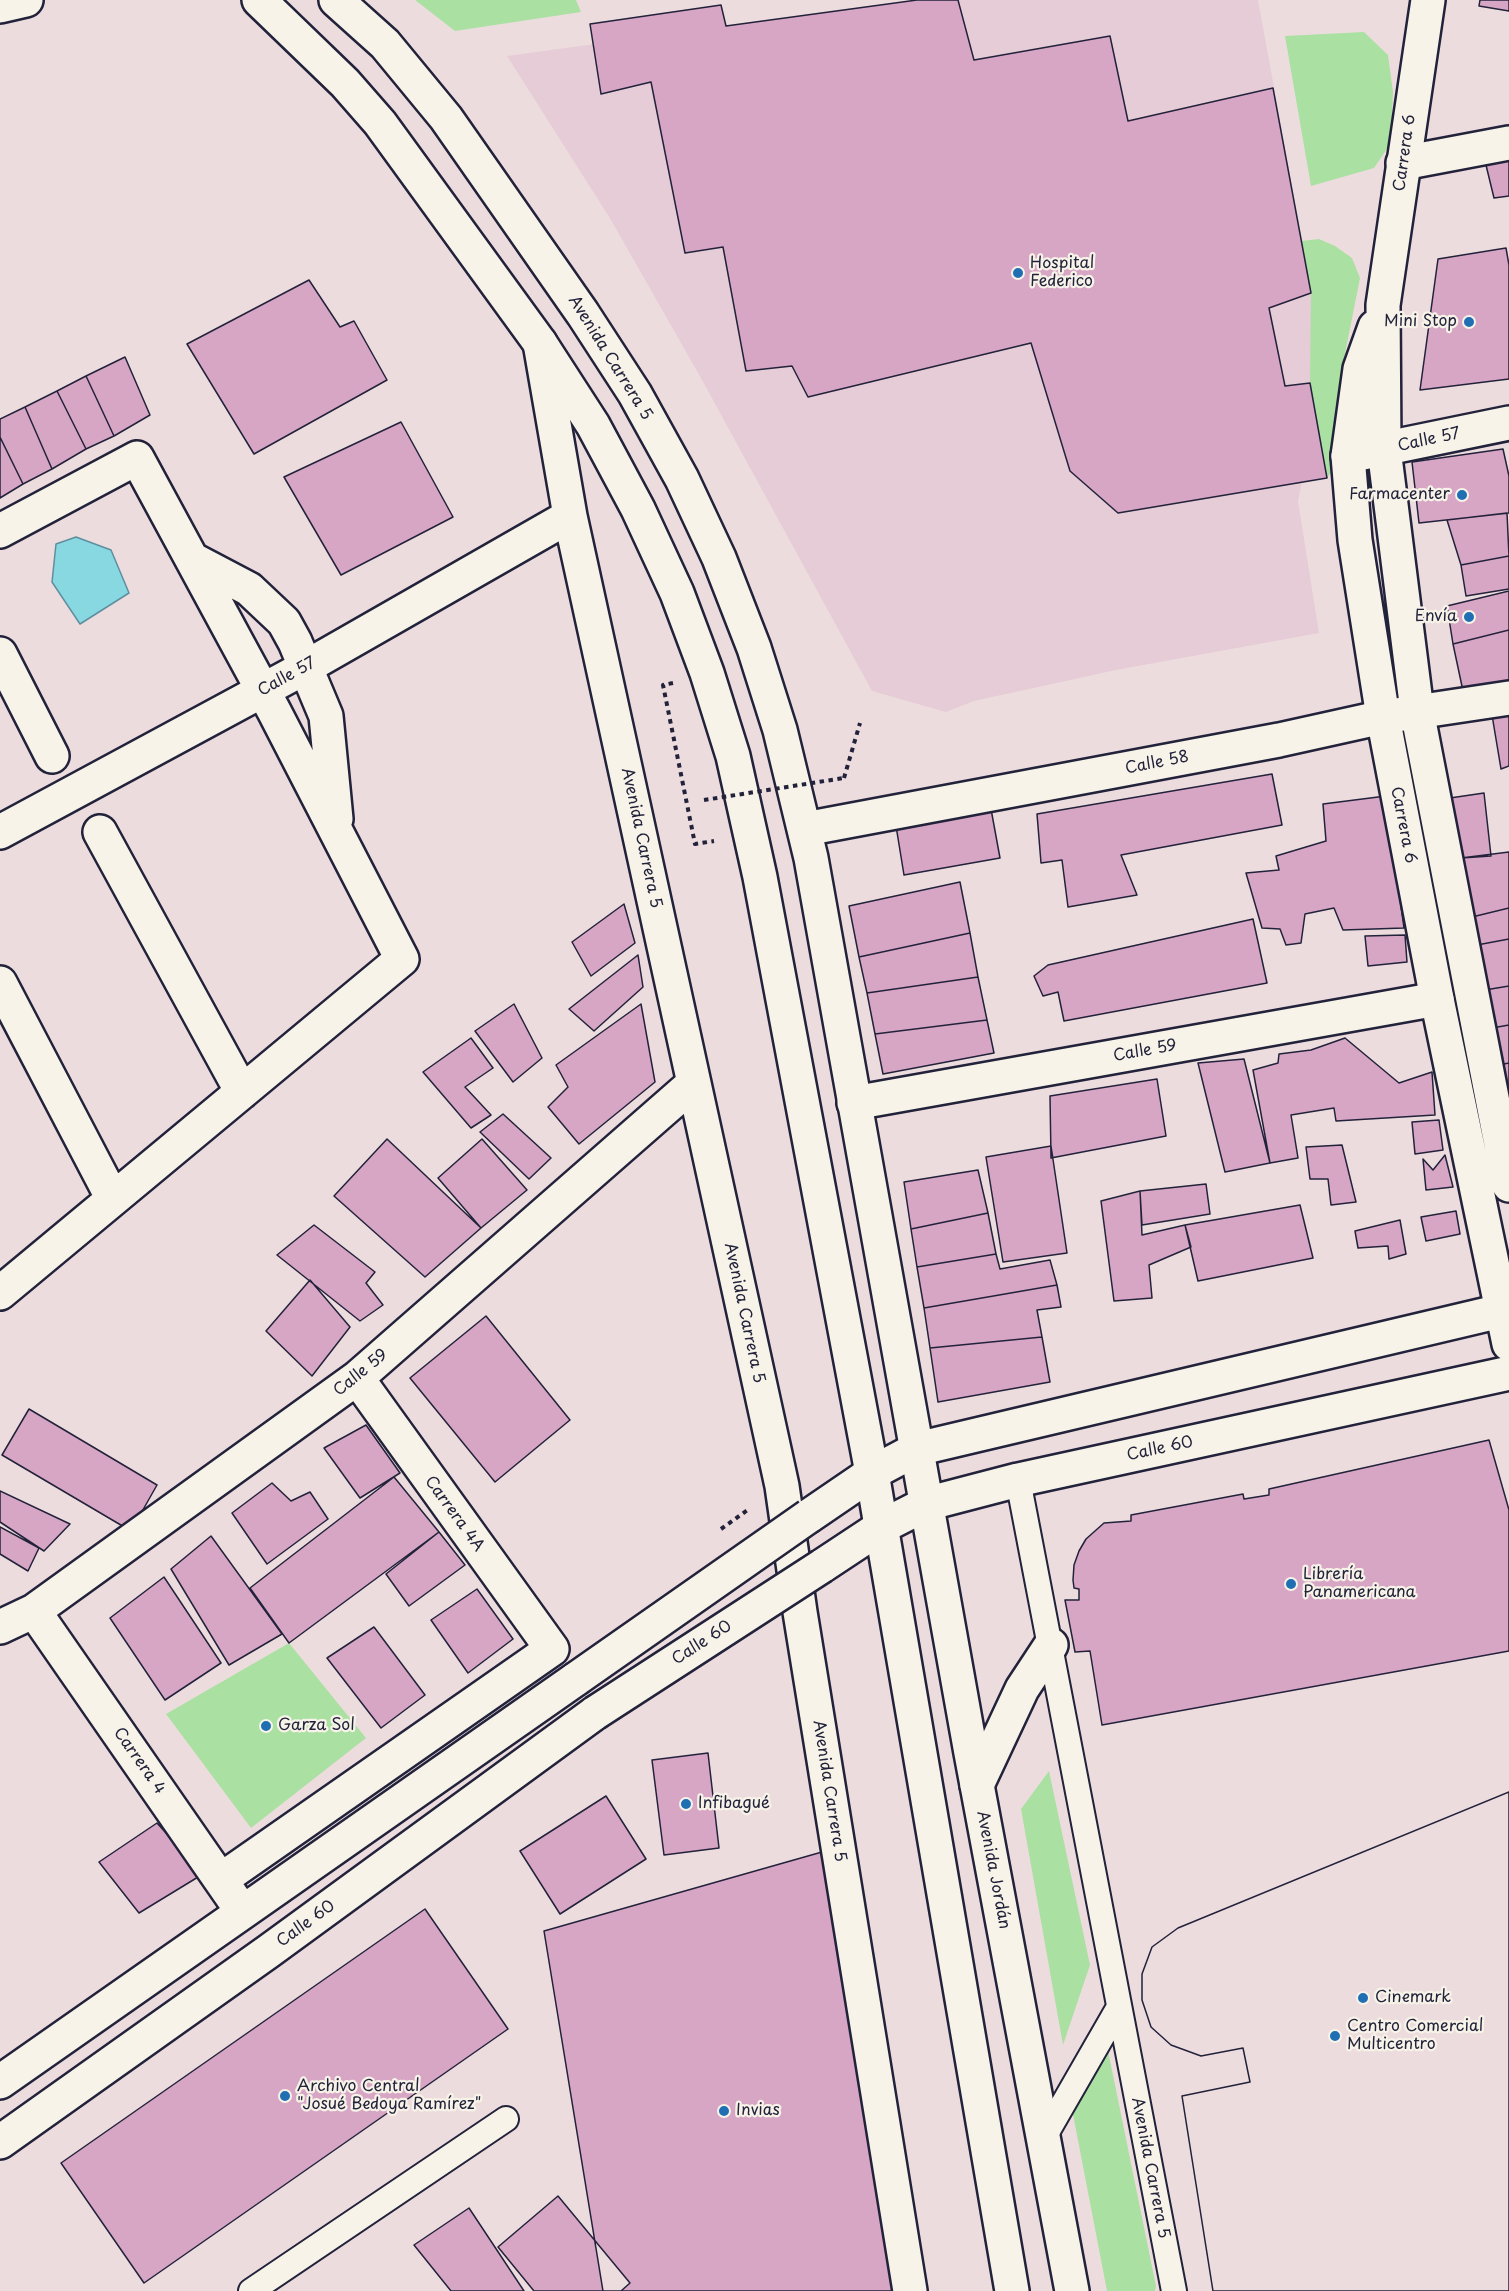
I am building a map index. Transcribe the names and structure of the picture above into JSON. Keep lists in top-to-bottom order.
{
  "streets": {
    "street": [
      "Carrera 6",
      "Avenida Carrera 5",
      "Calle 57",
      "Calle 58",
      "Calle 59",
      "Calle 60",
      "Carrera 4A",
      "Carrera 4",
      "Avenida Jordán"
    ]
  },
  "crossings": [
    ["Carrera 6", "Calle 57"],
    ["Carrera 6", "Calle 58"],
    ["Carrera 6", "Calle 59"],
    ["Avenida Carrera 5", "Calle 57"],
    ["Avenida Carrera 5", "Calle 58"],
    ["Avenida Carrera 5", "Calle 59"],
    ["Avenida Carrera 5", "Calle 60"],
    ["Avenida Carrera 5", "Avenida Jordán"],
    ["Calle 59", "Carrera 4A"],
    ["Calle 59", "Carrera 4"],
    ["Calle 60", "Avenida Jordán"],
    ["Carrera 4A", "Carrera 4"]
  ],
  "places": [
    "Hospital Federico",
    "Mini Stop",
    "Farmacenter",
    "Envía",
    "Librería Panamericana",
    "Garza Sol",
    "Infibagué",
    "Cinemark",
    "Centro Comercial Multicentro",
    "Archivo Central \"Josué Bedoya Ramírez\"",
    "Invias"
  ]
}
